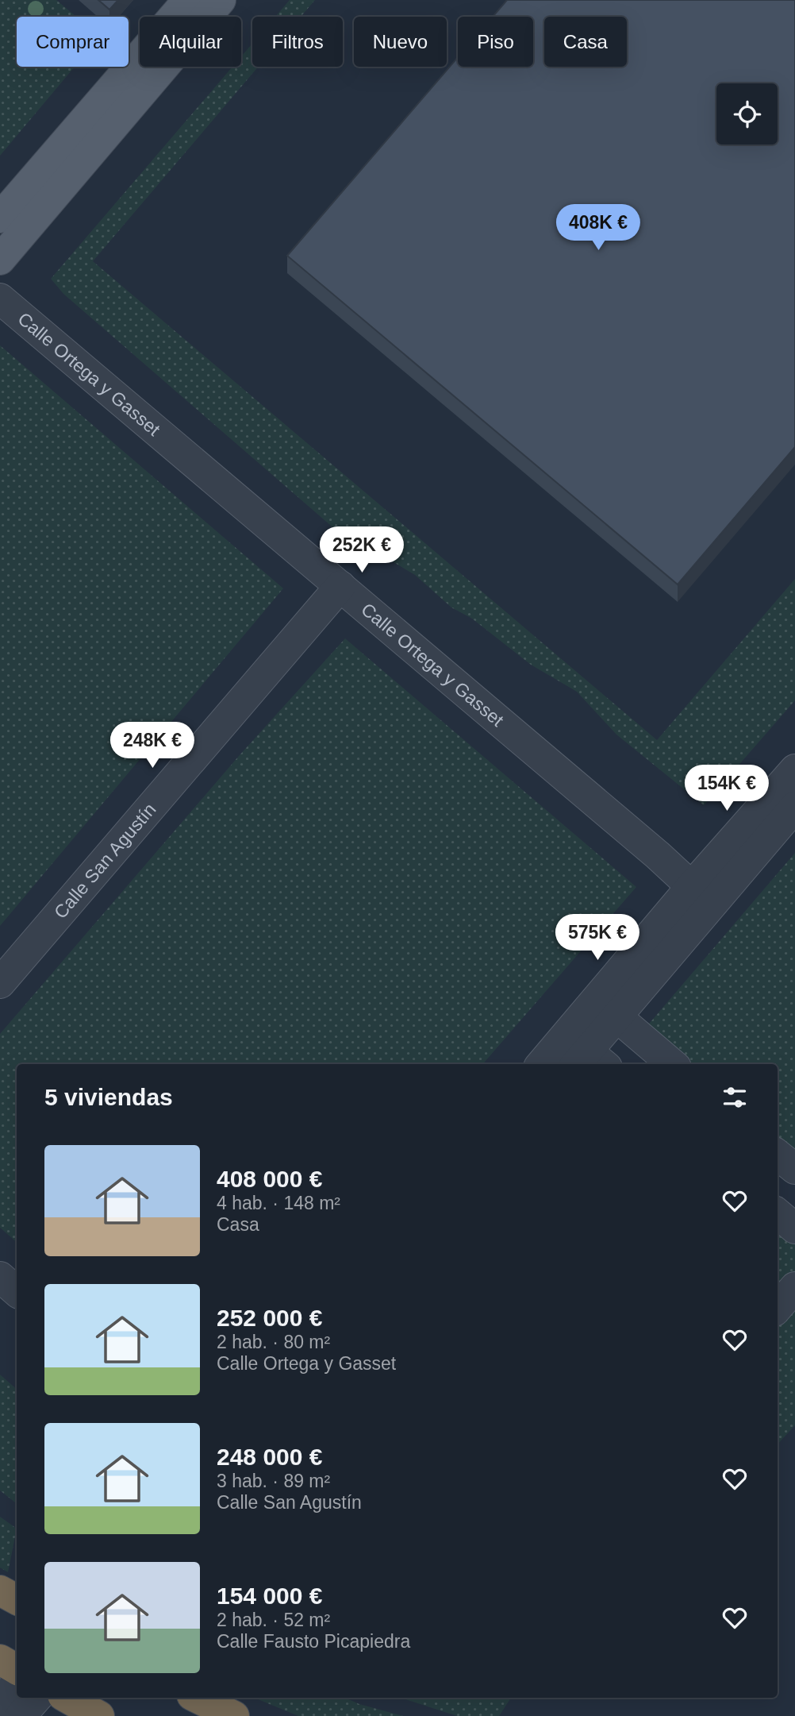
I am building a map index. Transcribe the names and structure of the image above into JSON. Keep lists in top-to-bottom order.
{
  "streets": {
    "street": ["Calle Ortega y Gasset", "Calle San Agustín"]
  },
  "crossings": [
    ["Calle Ortega y Gasset", "Calle San Agustín"]
  ],
  "page": {
    "chip": [
      "Comprar",
      "Alquilar",
      "Filtros",
      "Nuevo",
      "Piso",
      "Casa"
    ],
    "price": [
      "408K €",
      "252K €",
      "248K €",
      "154K €",
      "575K €"
    ],
    "heading": "5 viviendas",
    "list": [
      {
        "name": "408 000 €",
        "note": "4 hab. · 148 m² · Casa"
      },
      {
        "name": "252 000 €",
        "note": "2 hab. · 80 m² · Calle Ortega y Gasset"
      },
      {
        "name": "248 000 €",
        "note": "3 hab. · 89 m² · Calle San Agustín"
      },
      {
        "name": "154 000 €",
        "note": "2 hab. · 52 m² · Calle Fausto Picapiedra"
      }
    ]
  }
}
